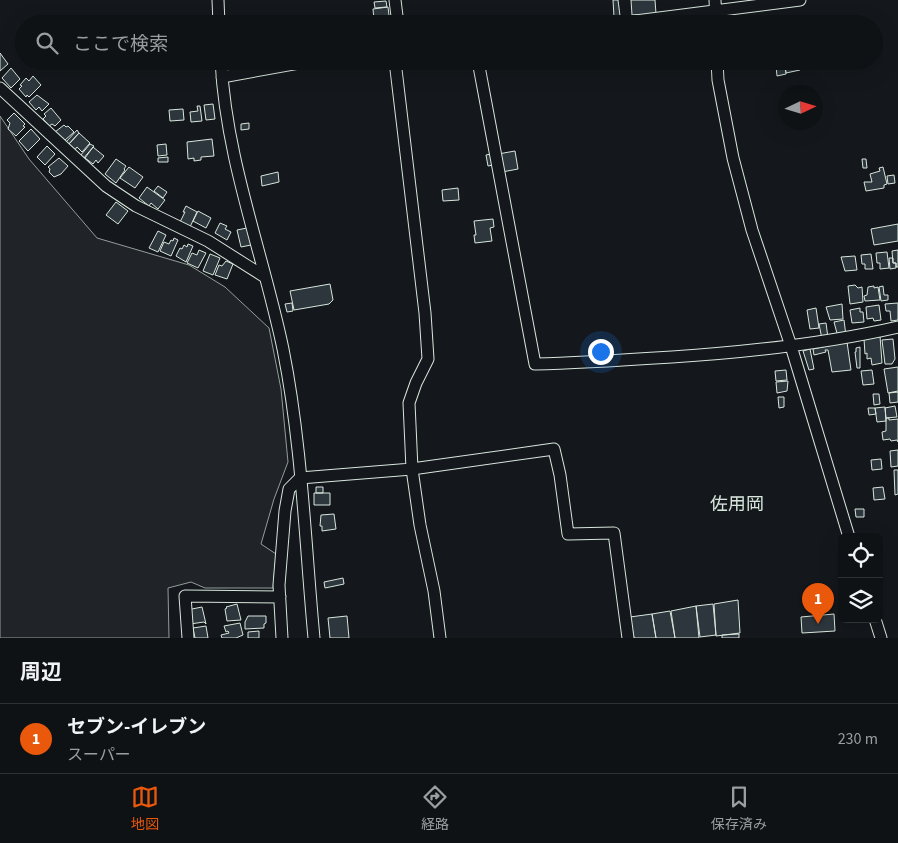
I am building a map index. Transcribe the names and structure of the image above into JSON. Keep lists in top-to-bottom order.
{
  "districts": ["佐用岡"],
  "north": "right",
  "page": {
    "search": "ここで検索",
    "pins": "1",
    "heading": "周辺",
    "list": [
      {
        "mark": "1",
        "name": "セブン-イレブン",
        "note": "スーパー",
        "value": "230 m"
      }
    ],
    "nav": ["地図", "経路", "保存済み"]
  }
}
